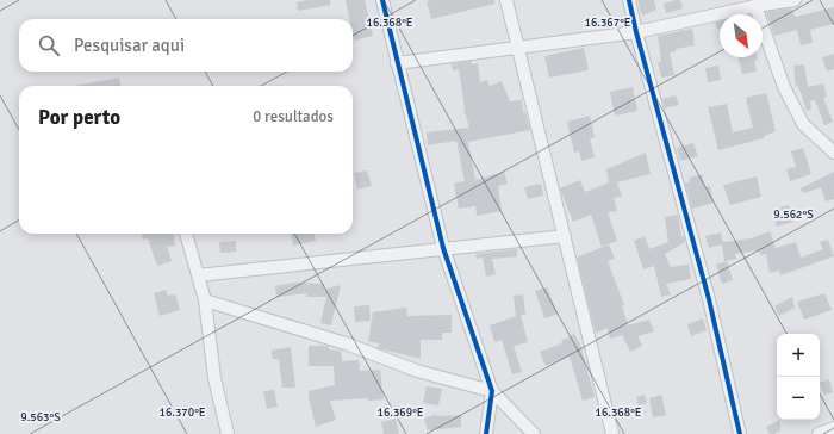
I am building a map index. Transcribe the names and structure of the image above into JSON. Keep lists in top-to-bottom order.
{
  "north": "bottom right",
  "page": {
    "search": "Pesquisar aqui",
    "heading": ["Por perto", "0 resultados"],
    "map_buttons": ["+", "−"]
  },
  "coordinates": [
    "16.368°E",
    "16.367°E",
    "9.562°S",
    "16.370°E",
    "16.369°E",
    "9.563°S"
  ]
}
